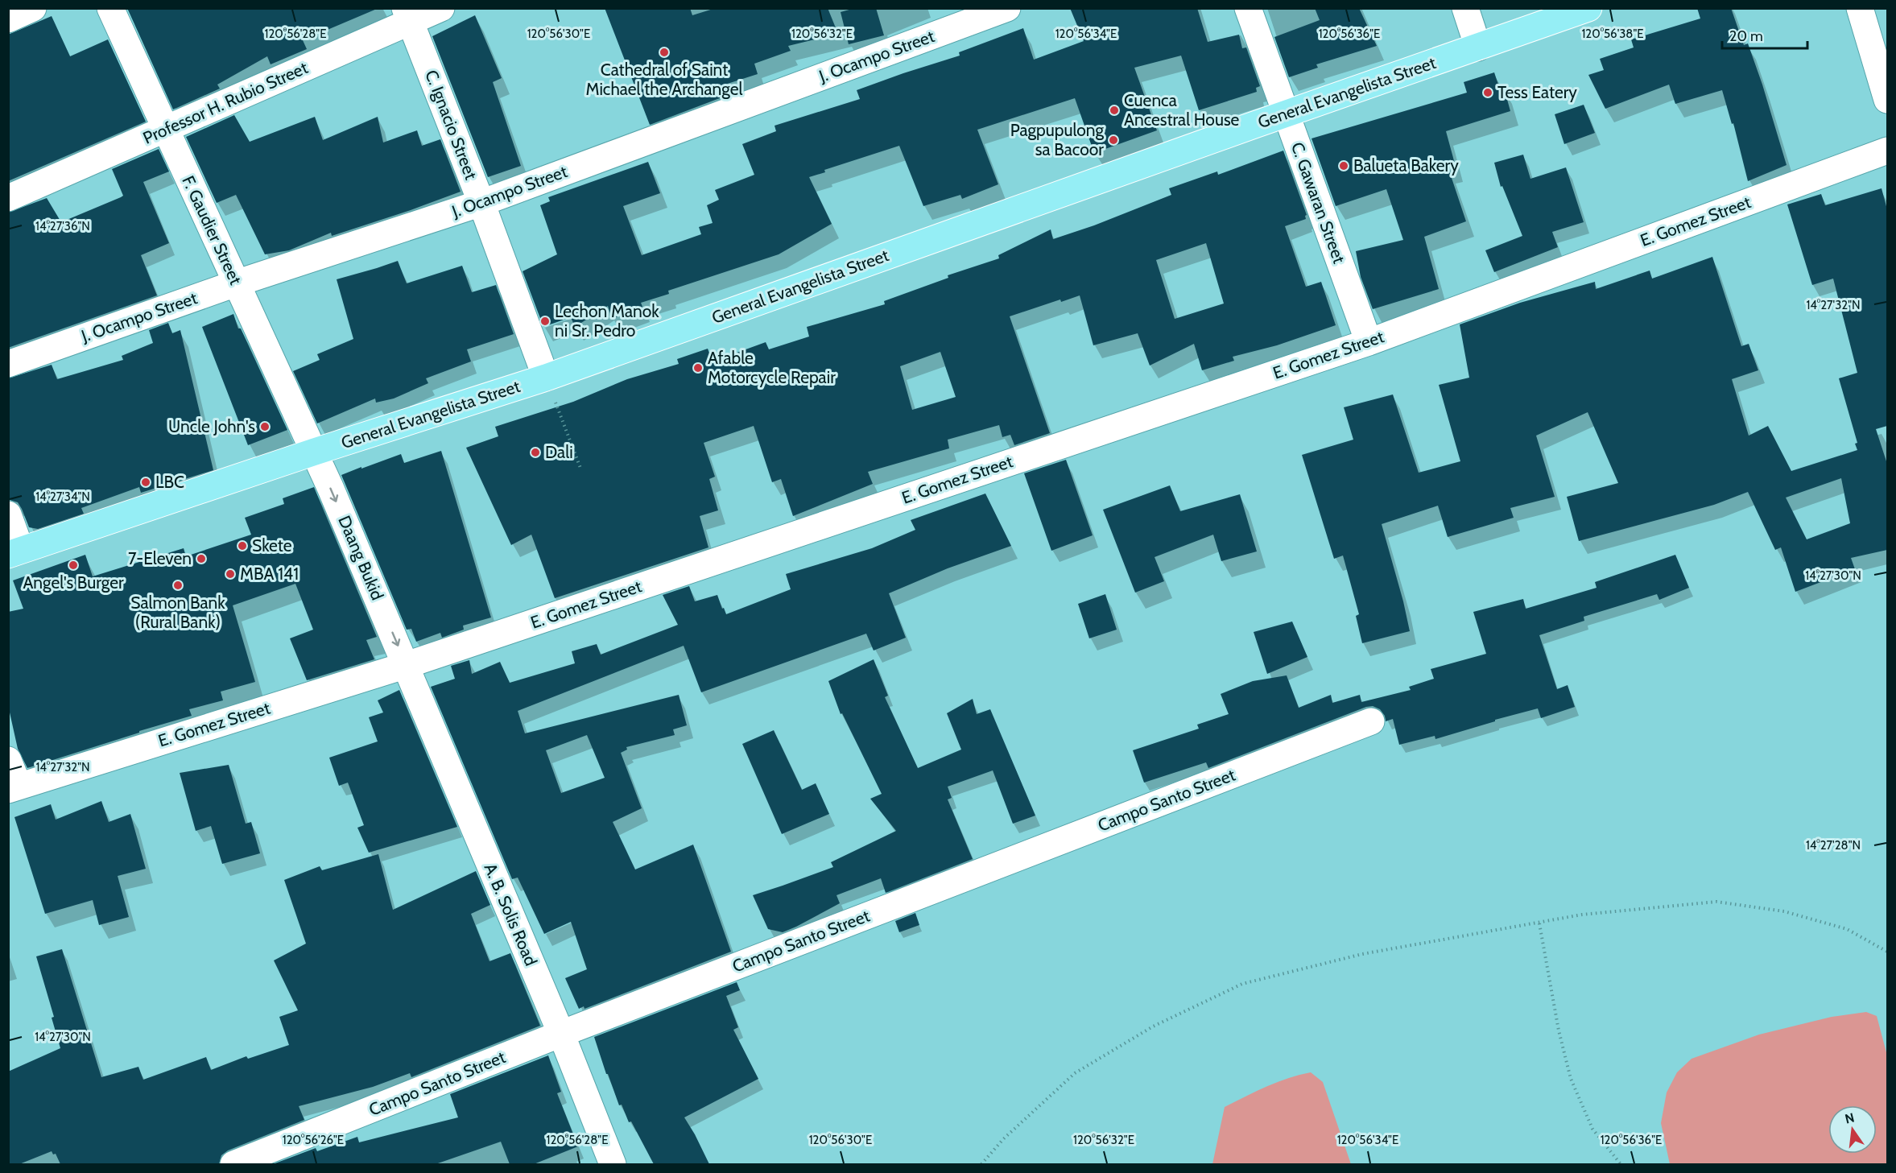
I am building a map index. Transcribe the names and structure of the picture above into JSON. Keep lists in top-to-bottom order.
{
  "streets": {
    "main road": ["General Evangelista Street"],
    "street": [
      "J. Ocampo Street",
      "Professor H. Rubio Street",
      "C. Ignacio Street",
      "C. Gawaran Street",
      "E. Gomez Street",
      "F. Gaudier Street",
      "Daang Bukid",
      "Campo Santo Street",
      "A. B. Solis Road"
    ]
  },
  "crossings": [
    ["J. Ocampo Street", "C. Ignacio Street"],
    ["J. Ocampo Street", "F. Gaudier Street"],
    ["General Evangelista Street", "C. Ignacio Street"],
    ["General Evangelista Street", "C. Gawaran Street"],
    ["General Evangelista Street", "F. Gaudier Street"],
    ["General Evangelista Street", "Daang Bukid"],
    ["Professor H. Rubio Street", "C. Ignacio Street"],
    ["Professor H. Rubio Street", "F. Gaudier Street"],
    ["C. Gawaran Street", "E. Gomez Street"],
    ["E. Gomez Street", "Daang Bukid"],
    ["E. Gomez Street", "A. B. Solis Road"],
    ["F. Gaudier Street", "Daang Bukid"],
    ["Daang Bukid", "A. B. Solis Road"],
    ["Campo Santo Street", "A. B. Solis Road"]
  ],
  "one_way": ["Daang Bukid"],
  "places": [
    "Cathedral of Saint Michael the Archangel",
    "Tess Eatery",
    "Cuenca Ancestral House",
    "Pagpupulong sa Bacoor",
    "Balueta Bakery",
    "Lechon Manok ni Sr. Pedro",
    "Afable Motorcycle Repair",
    "Uncle John's",
    "Dali",
    "LBC",
    "Skete",
    "7-Eleven",
    "Angel's Burger",
    "MBA 141",
    "Salmon Bank (Rural Bank)"
  ],
  "scale_bar": "20 m",
  "north": "top",
  "coordinates": [
    "120°56'28\"E",
    "120°56'30\"E",
    "120°56'32\"E",
    "120°56'34\"E",
    "120°56'38\"E",
    "120°56'36\"E",
    "14°27'36\"N",
    "14°27'32\"N",
    "14°27'34\"N",
    "14°27'30\"N",
    "14°27'28\"N",
    "120°56'26\"E"
  ]
}
